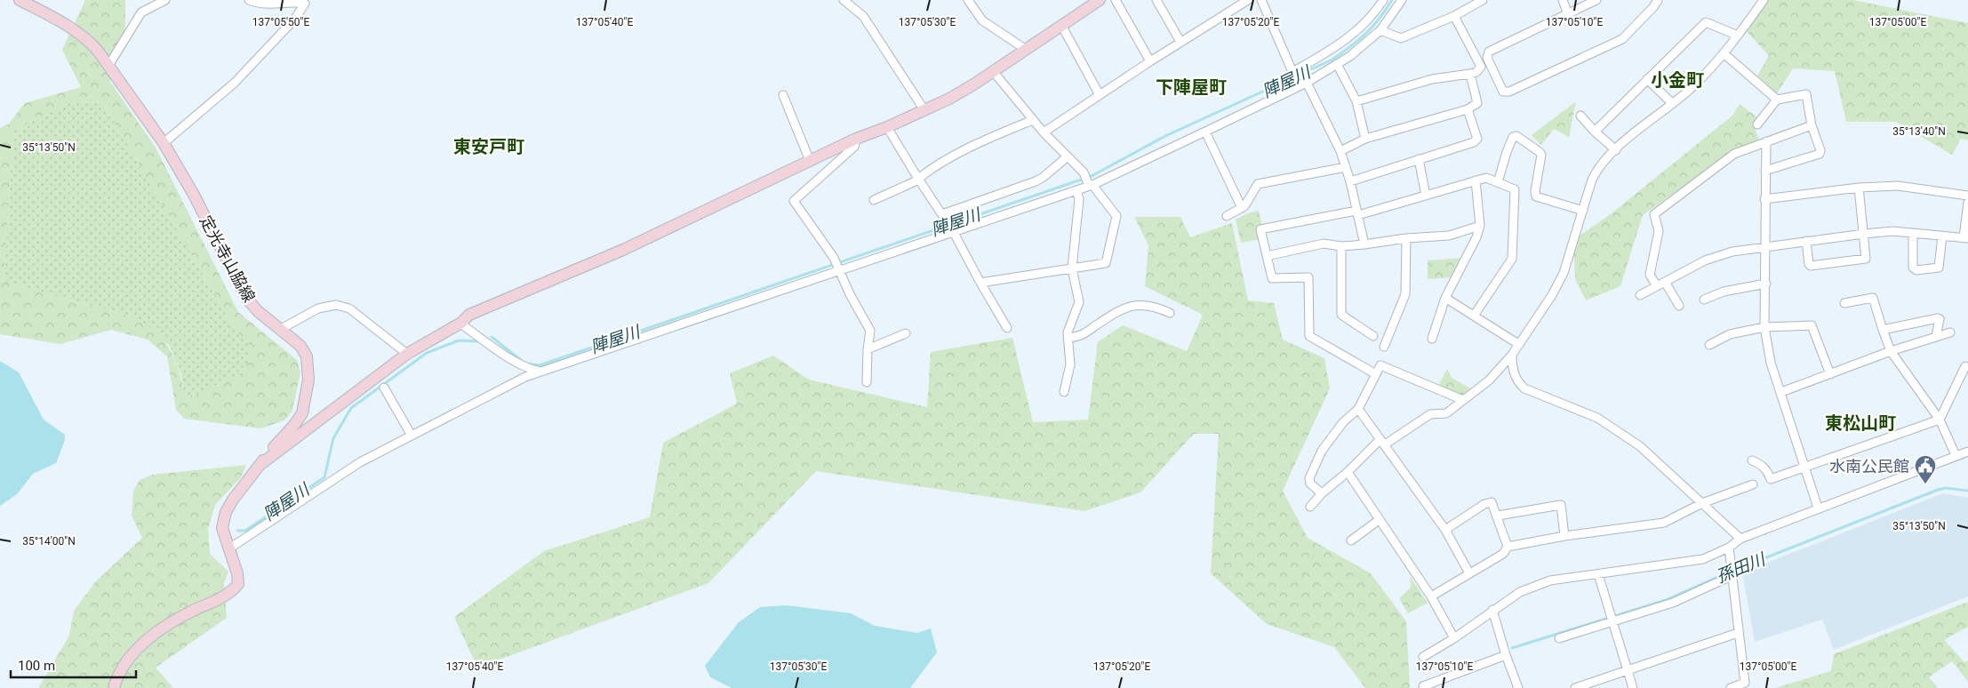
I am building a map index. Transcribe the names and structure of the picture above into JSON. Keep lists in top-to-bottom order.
{
  "streets": {
    "street": ["定光寺山脇線"]
  },
  "districts": [
    "小金町",
    "下陣屋町",
    "東安戸町",
    "東松山町"
  ],
  "water": ["陣屋川", "孫田川"],
  "places": {
    "public building": ["水南公民館"]
  },
  "scale_bar": "100 m",
  "coordinates": [
    "137°05'50\"E",
    "137°05'40\"E",
    "137°05'30\"E",
    "137°05'20\"E",
    "137°05'10\"E",
    "137°05'00\"E",
    "35°13'40\"N",
    "35°13'50\"N",
    "35°14'00\"N"
  ]
}
